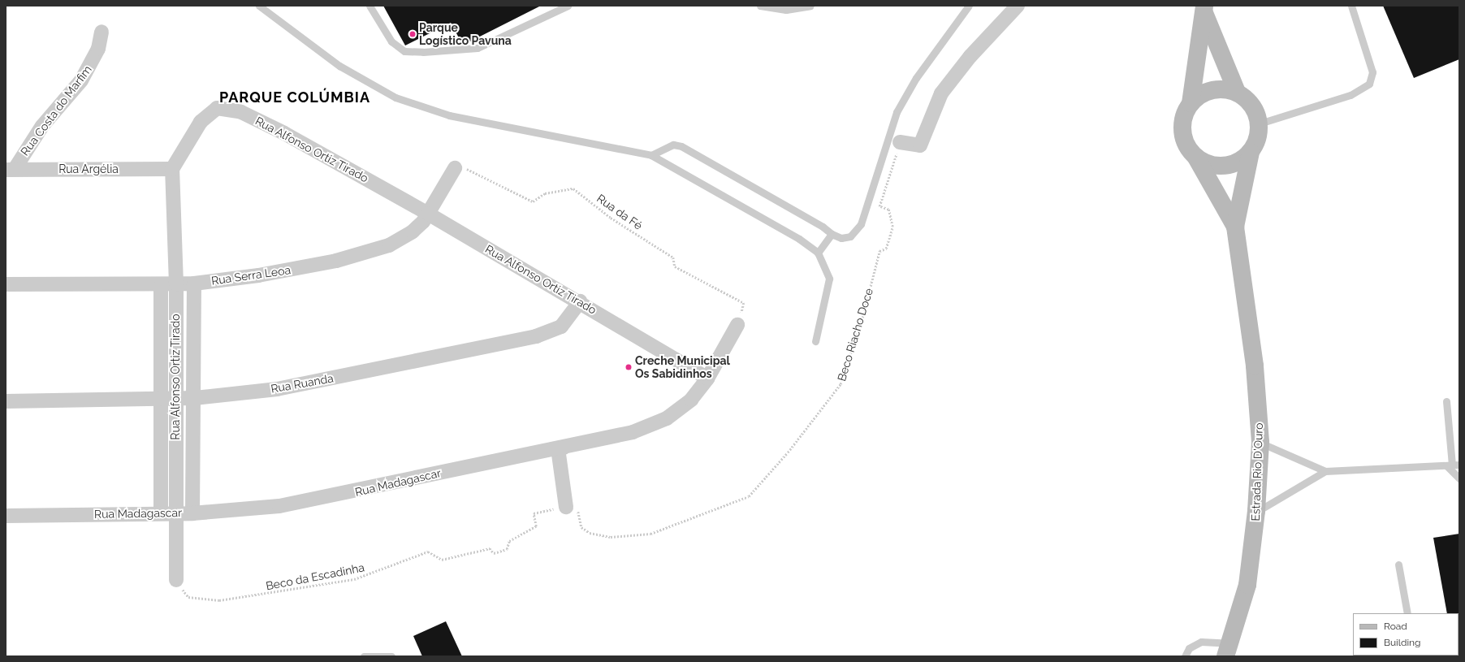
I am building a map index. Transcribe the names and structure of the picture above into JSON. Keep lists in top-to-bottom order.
{
  "streets": {
    "street": [
      "Rua Costa do Marfim",
      "Rua Alfonso Ortiz Tirado",
      "Rua Argélia",
      "Rua Serra Leoa",
      "Rua Ruanda",
      "Estrada Rio D'Ouro",
      "Rua Madagascar"
    ],
    "path": ["Rua da Fé", "Beco Riacho Doce", "Beco da Escadinha"]
  },
  "crossings": [
    ["Rua Costa do Marfim", "Rua Argélia"],
    ["Rua Alfonso Ortiz Tirado", "Rua Argélia"],
    ["Rua Alfonso Ortiz Tirado", "Rua Serra Leoa"],
    ["Rua Alfonso Ortiz Tirado", "Rua Ruanda"],
    ["Rua Alfonso Ortiz Tirado", "Rua Madagascar"],
    ["Rua Alfonso Ortiz Tirado", "Beco da Escadinha"],
    ["Rua da Fé", "Rua Serra Leoa"],
    ["Rua da Fé", "Rua Madagascar"],
    ["Beco Riacho Doce", "Beco da Escadinha"]
  ],
  "districts": ["PARQUE COLÚMBIA"],
  "places": ["Parque Logístico Pavuna", "Creche Municipal Os Sabidinhos"],
  "legend": ["Road", "Building"]
}
